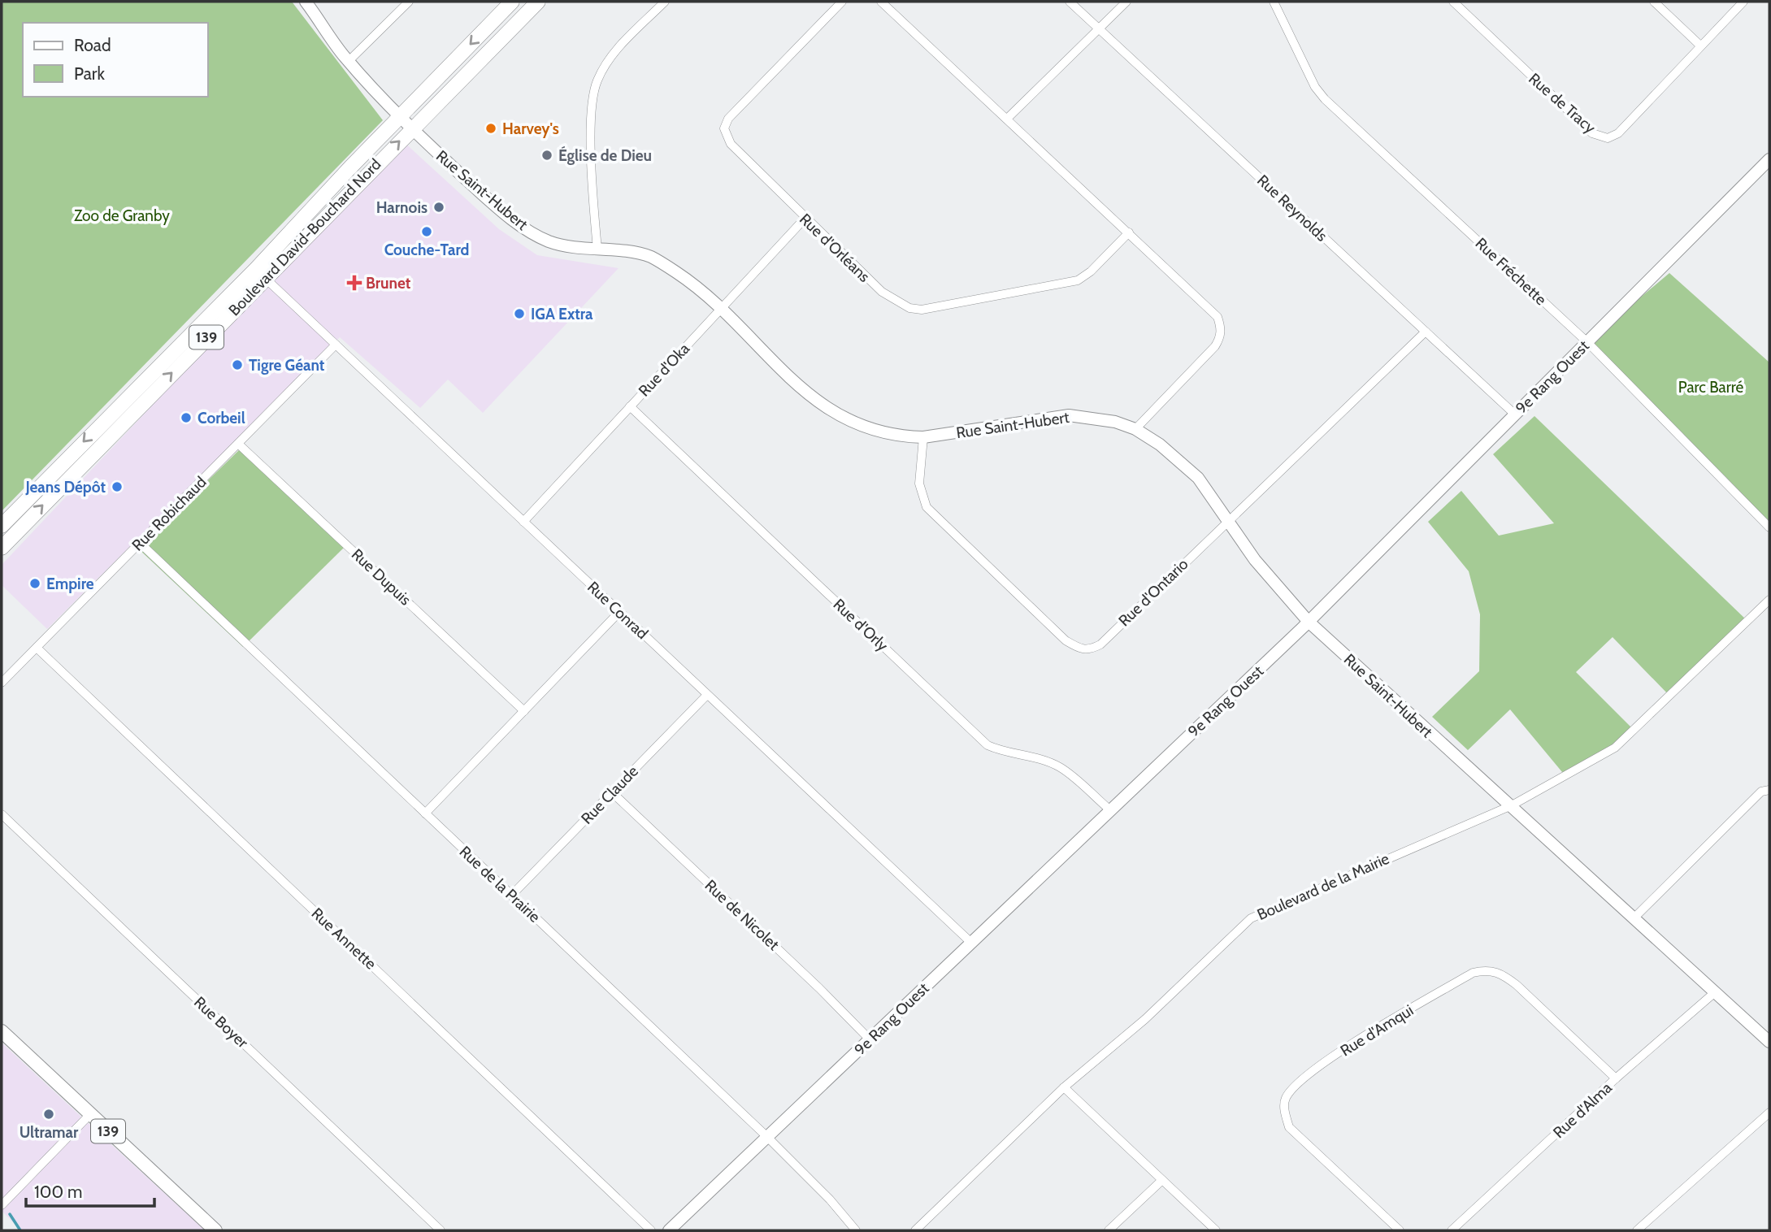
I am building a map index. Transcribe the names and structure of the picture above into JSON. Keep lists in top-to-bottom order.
{
  "streets": {
    "highway": ["Boulevard David-Bouchard Nord", "139"],
    "street": [
      "Rue de Tracy",
      "Rue Saint-Hubert",
      "Rue Reynolds",
      "Rue d'Orléans",
      "Rue Fréchette",
      "Rue d'Oka",
      "9e Rang Ouest",
      "Rue Robichaud",
      "Rue Dupuis",
      "Rue d'Ontario",
      "Rue Conrad",
      "Rue d'Orly",
      "Rue Claude",
      "Rue de la Prairie",
      "Boulevard de la Mairie",
      "Rue de Nicolet",
      "Rue Annette",
      "Rue Boyer",
      "Rue d'Amqui",
      "Rue d'Alma"
    ]
  },
  "crossings": [
    ["Rue Saint-Hubert", "Boulevard David-Bouchard Nord"],
    ["Rue Saint-Hubert", "Rue d'Oka"],
    ["Rue Saint-Hubert", "9e Rang Ouest"],
    ["Rue Saint-Hubert", "Rue d'Ontario"],
    ["Rue Saint-Hubert", "Boulevard de la Mairie"],
    ["Rue Saint-Hubert", "Rue d'Alma"],
    ["Rue Reynolds", "9e Rang Ouest"],
    ["Rue Reynolds", "Rue d'Ontario"],
    ["Boulevard David-Bouchard Nord", "Rue Conrad"],
    ["Rue d'Orléans", "Rue d'Oka"],
    ["Rue Fréchette", "9e Rang Ouest"],
    ["Rue d'Oka", "Rue Conrad"],
    ["Rue d'Oka", "Rue d'Orly"],
    ["9e Rang Ouest", "Rue Conrad"],
    ["9e Rang Ouest", "Rue d'Orly"],
    ["9e Rang Ouest", "Rue de la Prairie"],
    ["9e Rang Ouest", "Rue de Nicolet"],
    ["Rue Robichaud", "Rue Dupuis"],
    ["Rue Robichaud", "Rue Conrad"],
    ["Rue Robichaud", "Rue de la Prairie"],
    ["Rue Robichaud", "Rue Annette"],
    ["Rue Conrad", "Rue Claude"],
    ["Rue Claude", "Rue de la Prairie"],
    ["Rue Claude", "Rue de Nicolet"],
    ["Rue d'Amqui", "Rue d'Alma"]
  ],
  "parks": ["Zoo de Granby", "Parc Barré"],
  "places": {
    "other": [
      "Harvey's",
      "Église de Dieu",
      "Harnois",
      "Couche-Tard",
      "IGA Extra",
      "Tigre Géant",
      "Corbeil",
      "Jeans Dépôt",
      "Empire",
      "Ultramar"
    ],
    "health": ["Brunet"]
  },
  "legend": ["Road", "Park"],
  "scale_bar": "100 m"
}
